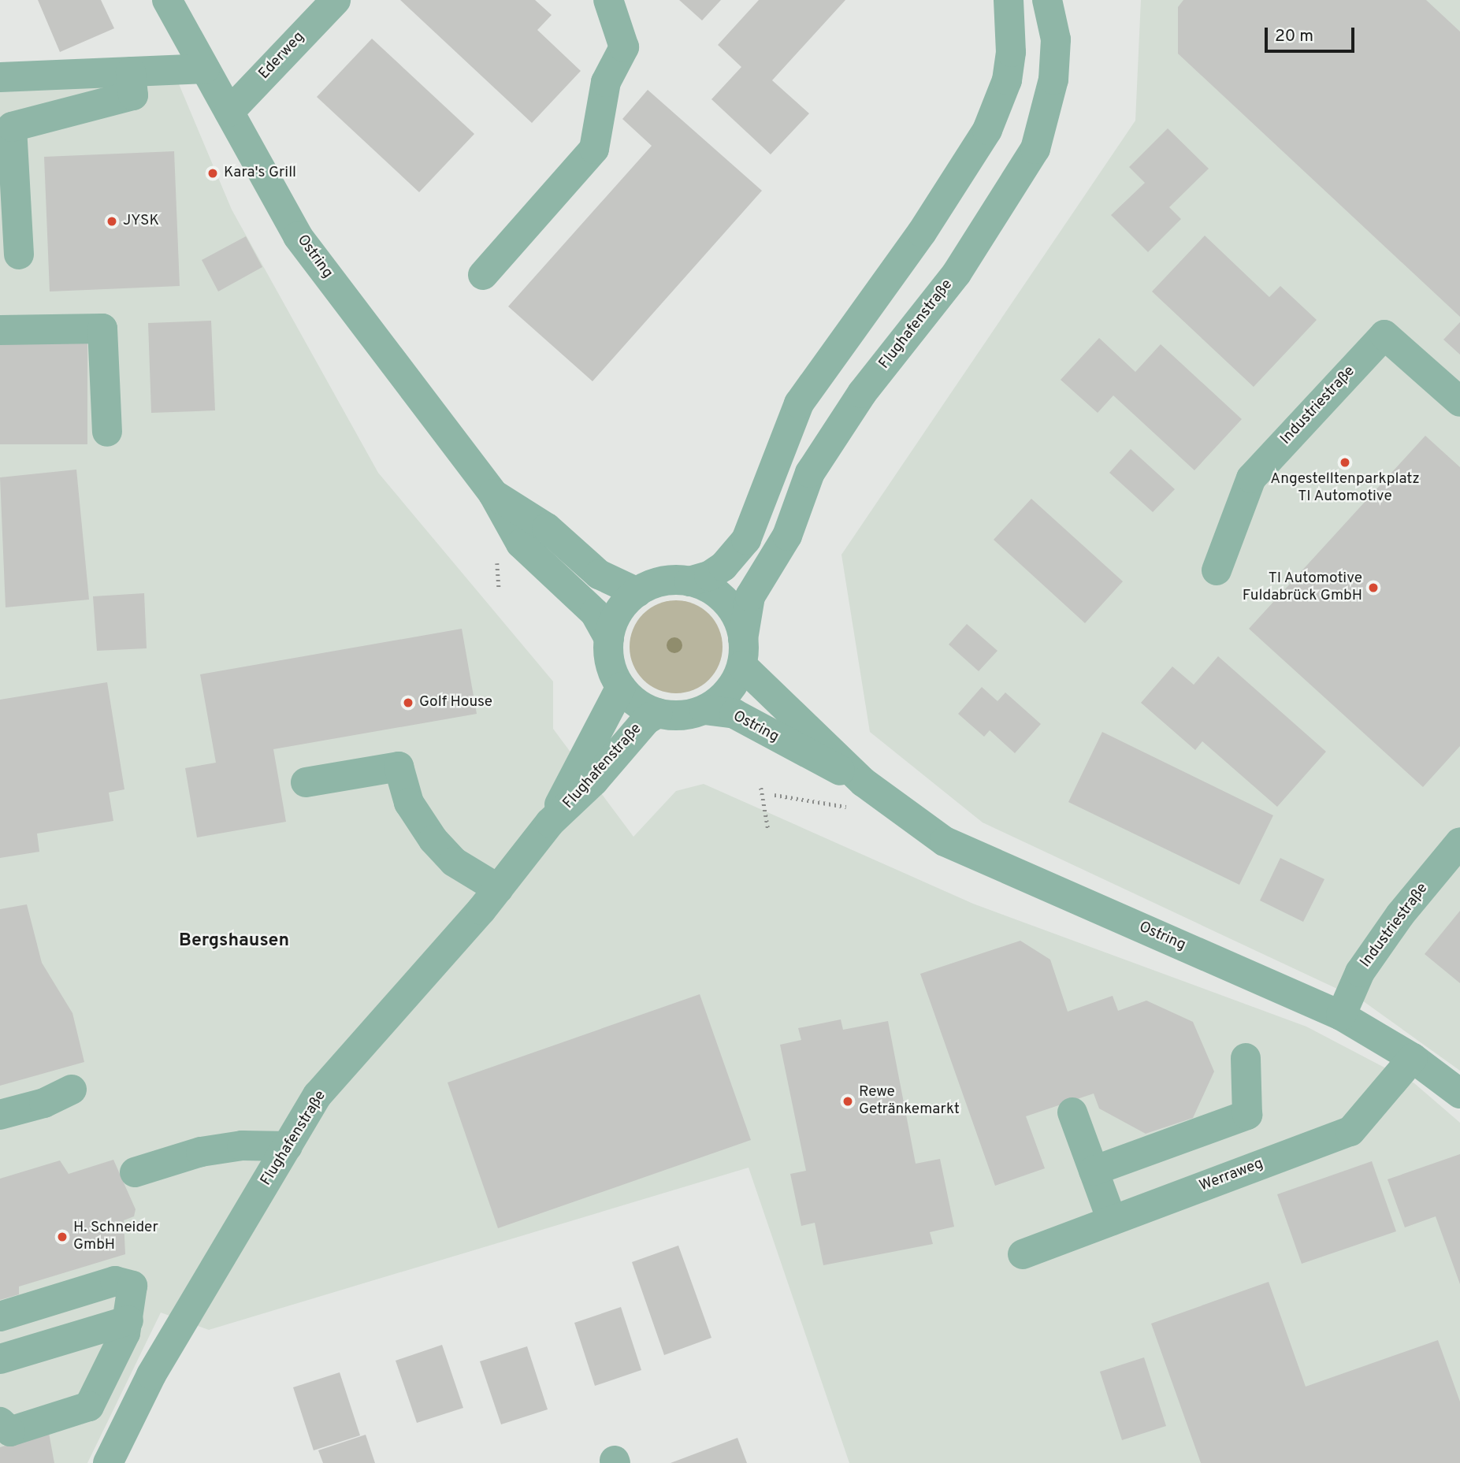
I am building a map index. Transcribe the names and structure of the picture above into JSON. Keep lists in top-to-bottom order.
{
  "streets": {
    "street": [
      "Ederweg",
      "Ostring",
      "Flughafenstraße",
      "Industriestraße",
      "Werraweg"
    ]
  },
  "crossings": [
    ["Ederweg", "Ostring"],
    ["Ostring", "Flughafenstraße"],
    ["Ostring", "Industriestraße"],
    ["Ostring", "Werraweg"]
  ],
  "districts": ["Bergshausen"],
  "places": [
    "Kara's Grill",
    "JYSK",
    "Angestelltenparkplatz TI Automotive",
    "TI Automotive Fuldabrück GmbH",
    "Golf House",
    "Rewe Getränkemarkt",
    "H. Schneider GmbH"
  ],
  "scale_bar": "20 m"
}
